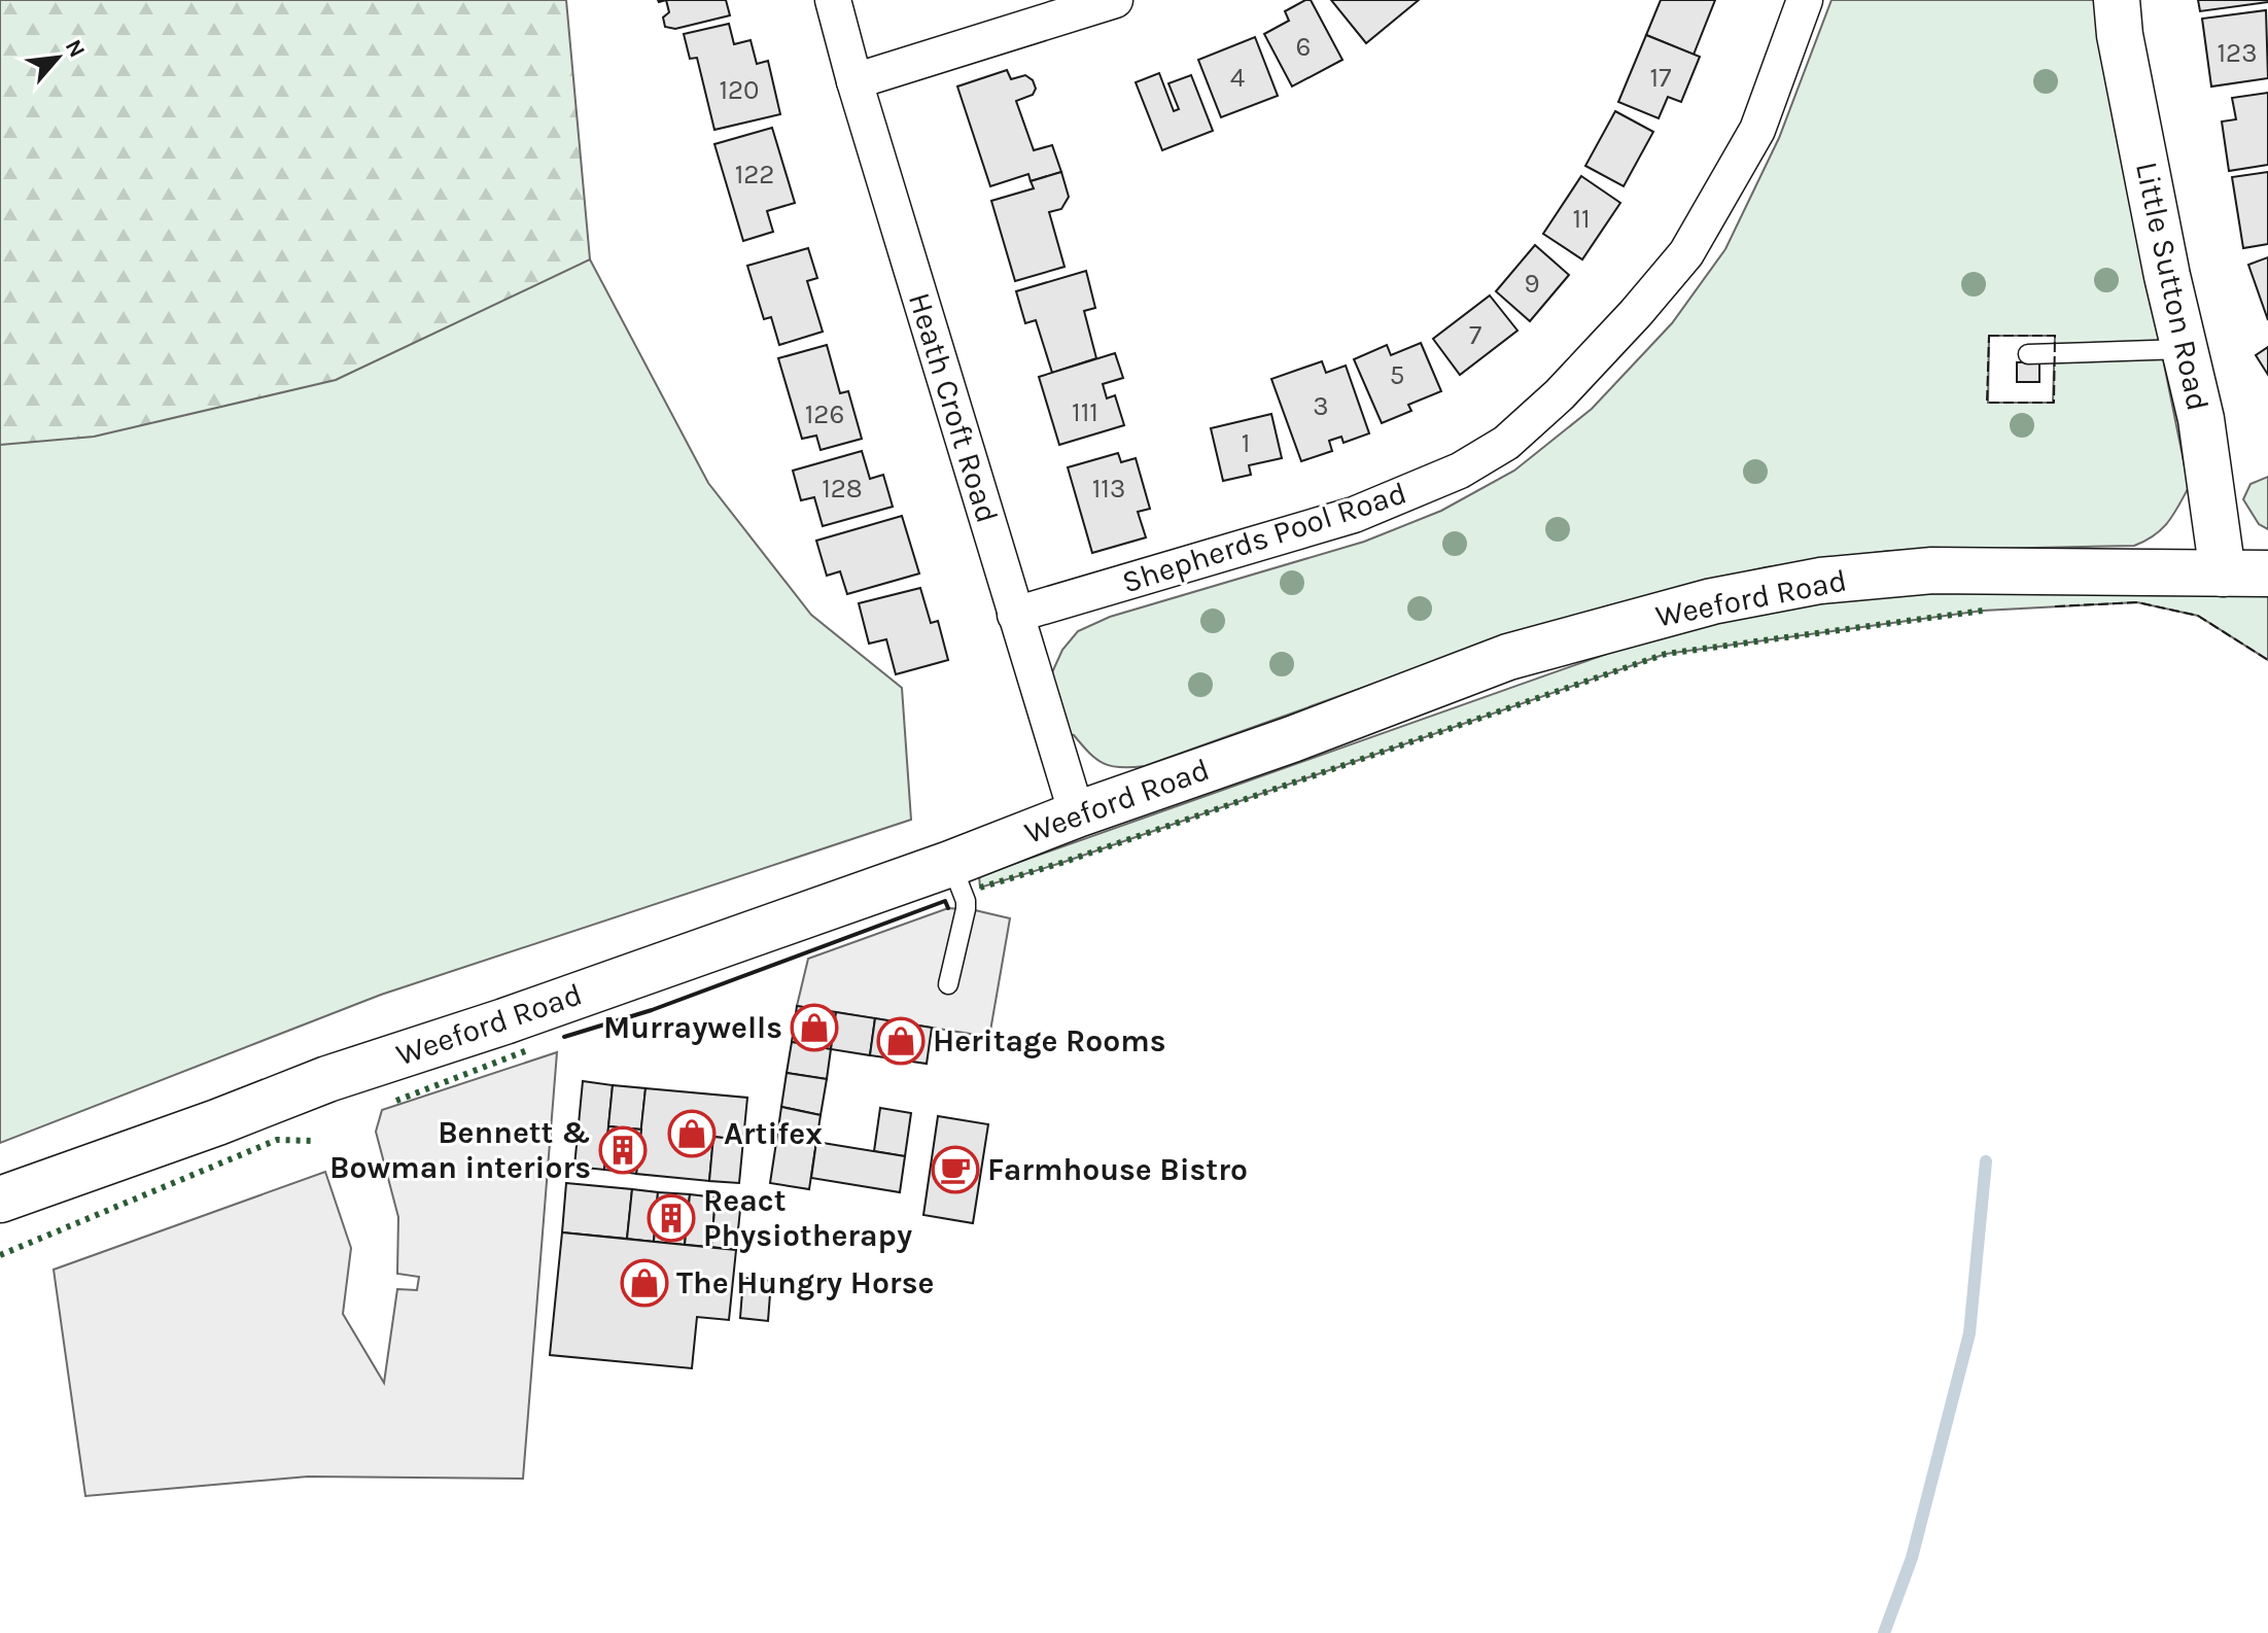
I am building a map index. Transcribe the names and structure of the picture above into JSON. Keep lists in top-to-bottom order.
{
  "streets": {
    "street": [
      "Little Sutton Road",
      "Heath Croft Road",
      "Shepherds Pool Road",
      "Weeford Road"
    ]
  },
  "crossings": [
    ["Little Sutton Road", "Weeford Road"],
    ["Heath Croft Road", "Shepherds Pool Road"],
    ["Heath Croft Road", "Weeford Road"]
  ],
  "places": {
    "shop": [
      "Murraywells",
      "Heritage Rooms",
      "Artifex",
      "The Hungry Horse"
    ],
    "building": ["Bennett & Bowman interiors", "React Physiotherapy"],
    "cafe": ["Farmhouse Bistro"]
  },
  "house_numbers": [
    "6",
    "123",
    "4",
    "17",
    "120",
    "122",
    "11",
    "9",
    "7",
    "5",
    "3",
    "111",
    "126",
    "1",
    "128",
    "113"
  ],
  "north": "top right"
}
